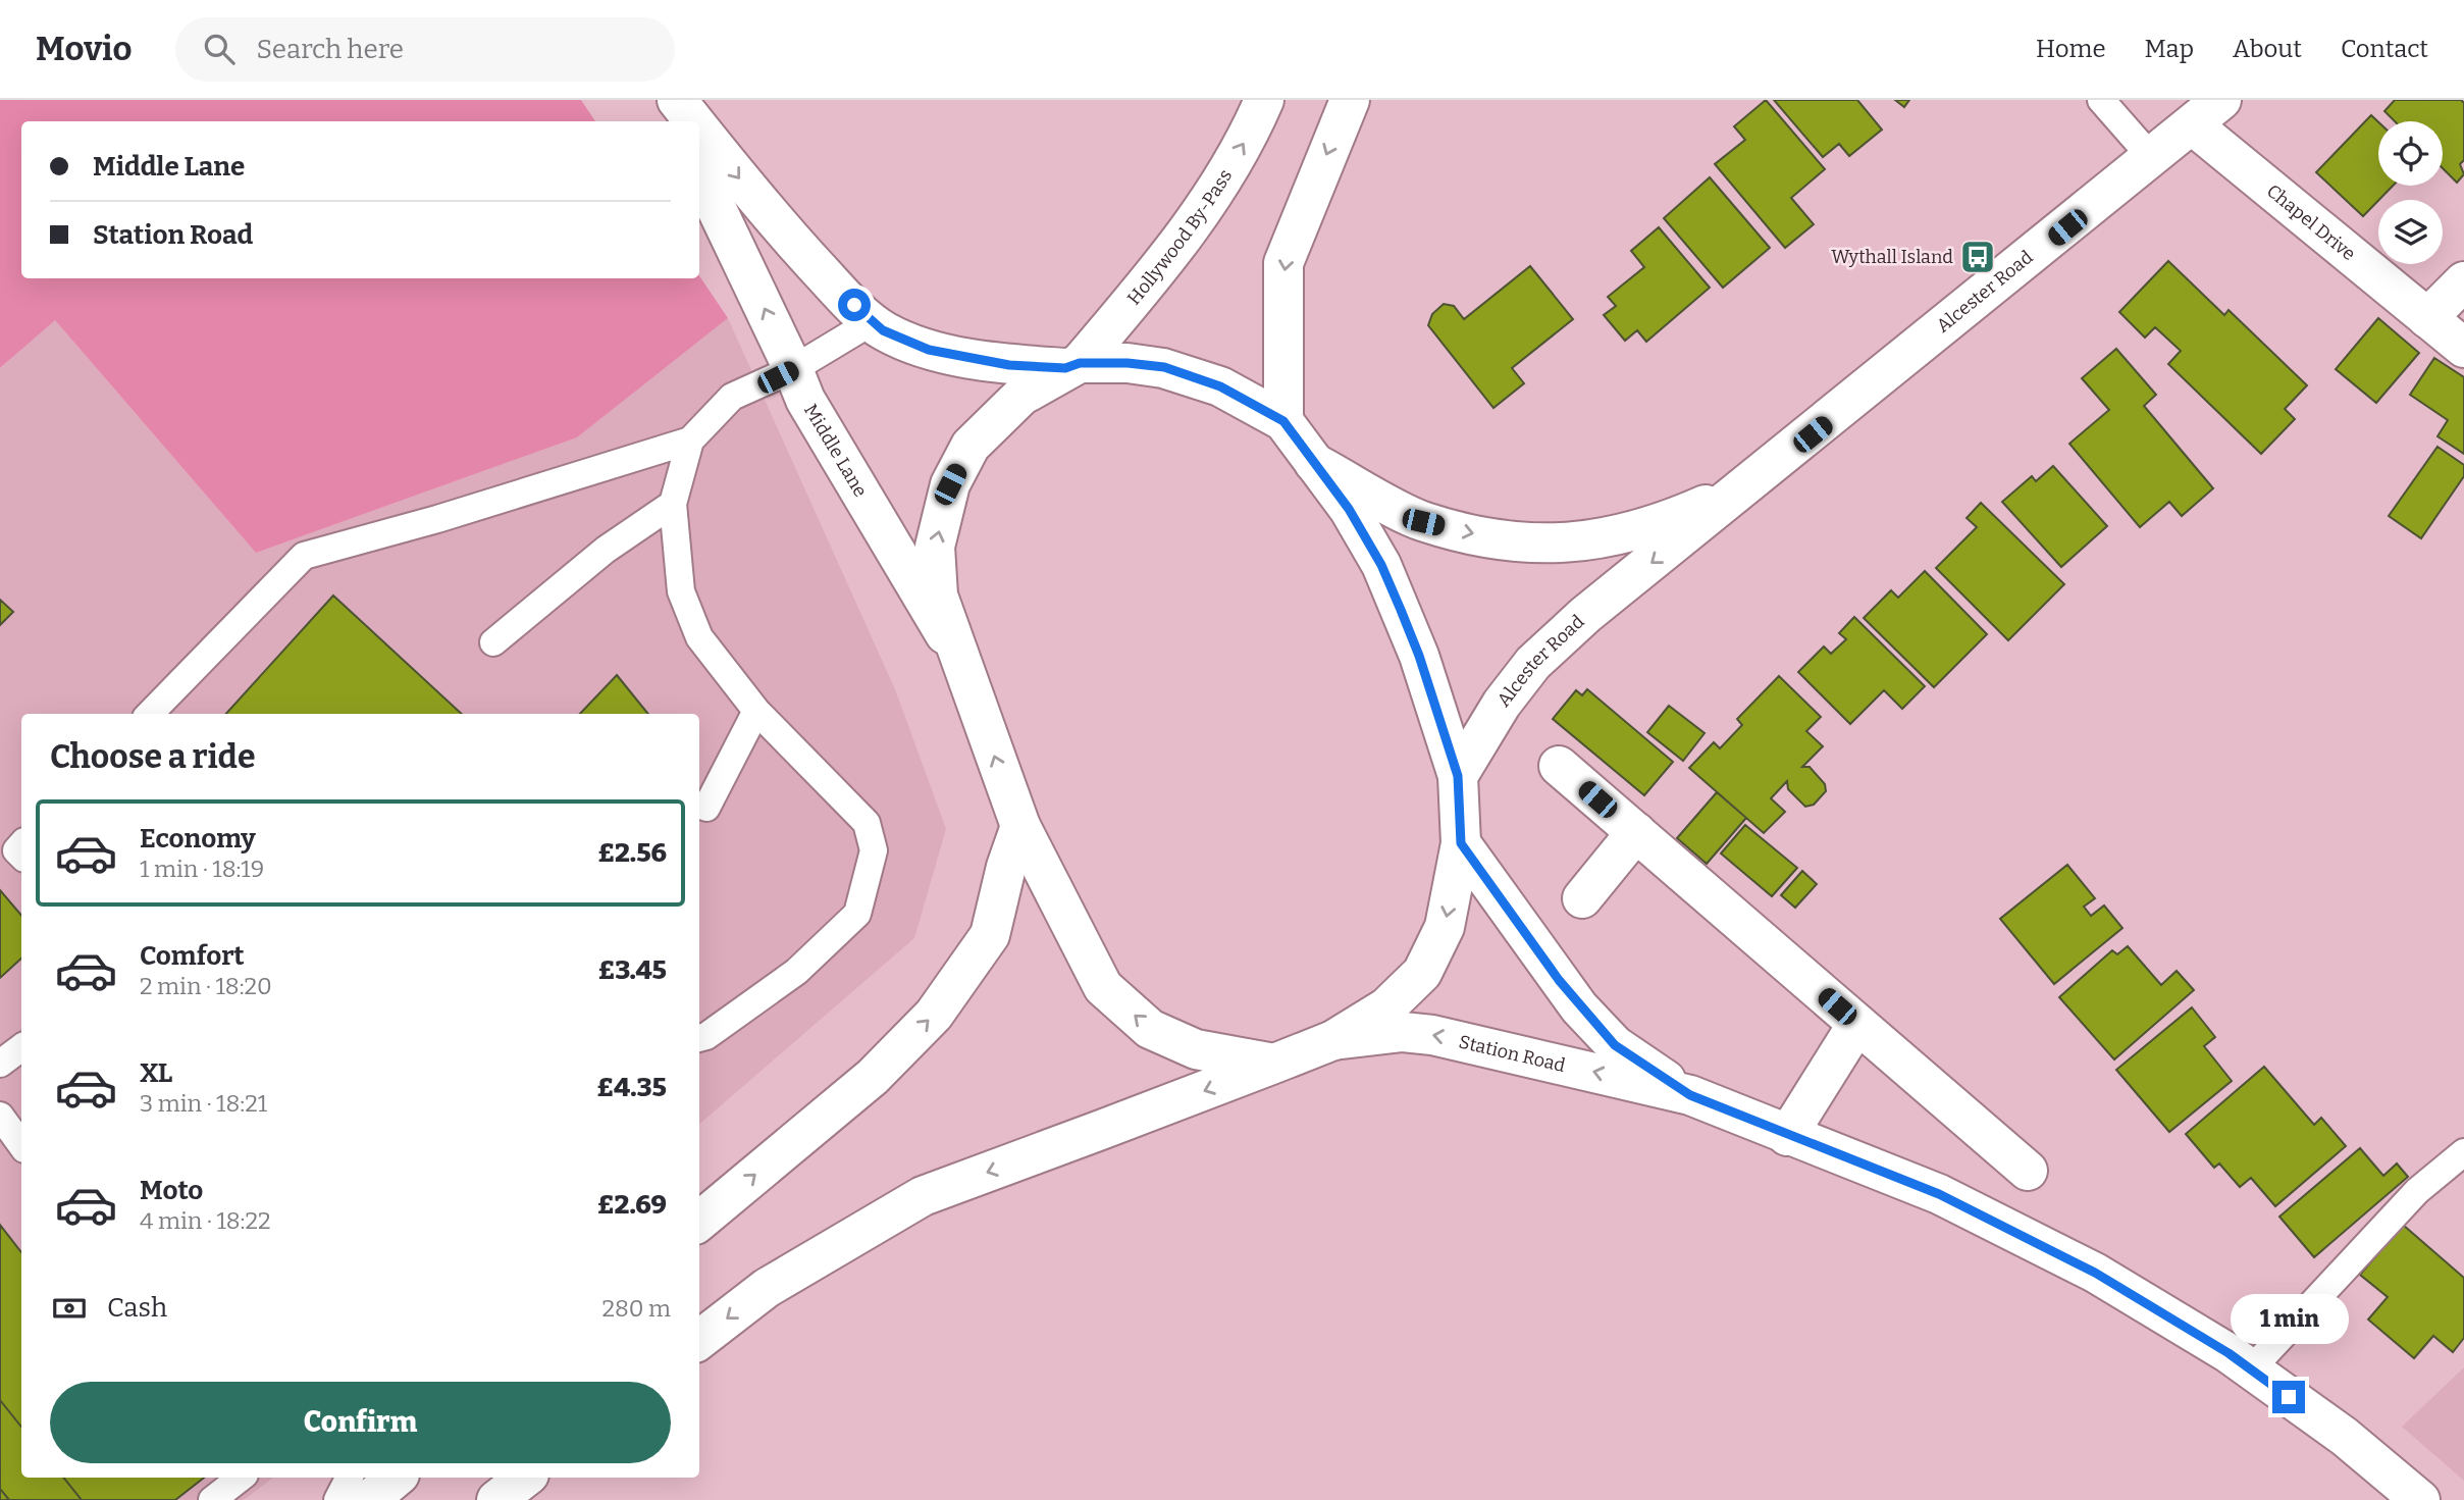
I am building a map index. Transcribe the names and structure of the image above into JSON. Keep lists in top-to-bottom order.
{
  "streets": {
    "main road": [
      "Chapel Drive",
      "Hollywood By-Pass",
      "Alcester Road",
      "Middle Lane",
      "Station Road"
    ]
  },
  "crossings": [
    ["Chapel Drive", "Alcester Road"]
  ],
  "one_way": ["Hollywood By-Pass"],
  "places": {
    "bus stop": ["Wythall Island"]
  },
  "page": {
    "header": "Movio",
    "search": "Search here",
    "nav": [
      "Home",
      "Map",
      "About",
      "Contact"
    ],
    "banner": ["Middle Lane", "Station Road"],
    "heading": "Choose a ride",
    "list": [
      {
        "name": "Economy",
        "note": "1 min · 18:19",
        "value": "£2.56"
      },
      {
        "name": "Comfort",
        "note": "2 min · 18:20",
        "value": "£3.45"
      },
      {
        "name": "XL",
        "note": "3 min · 18:21",
        "value": "£4.35"
      },
      {
        "name": "Moto",
        "note": "4 min · 18:22",
        "value": "£2.69"
      }
    ],
    "pay": ["Cash", "280 m"],
    "bubble": "1 min",
    "buttons": "Confirm"
  }
}
